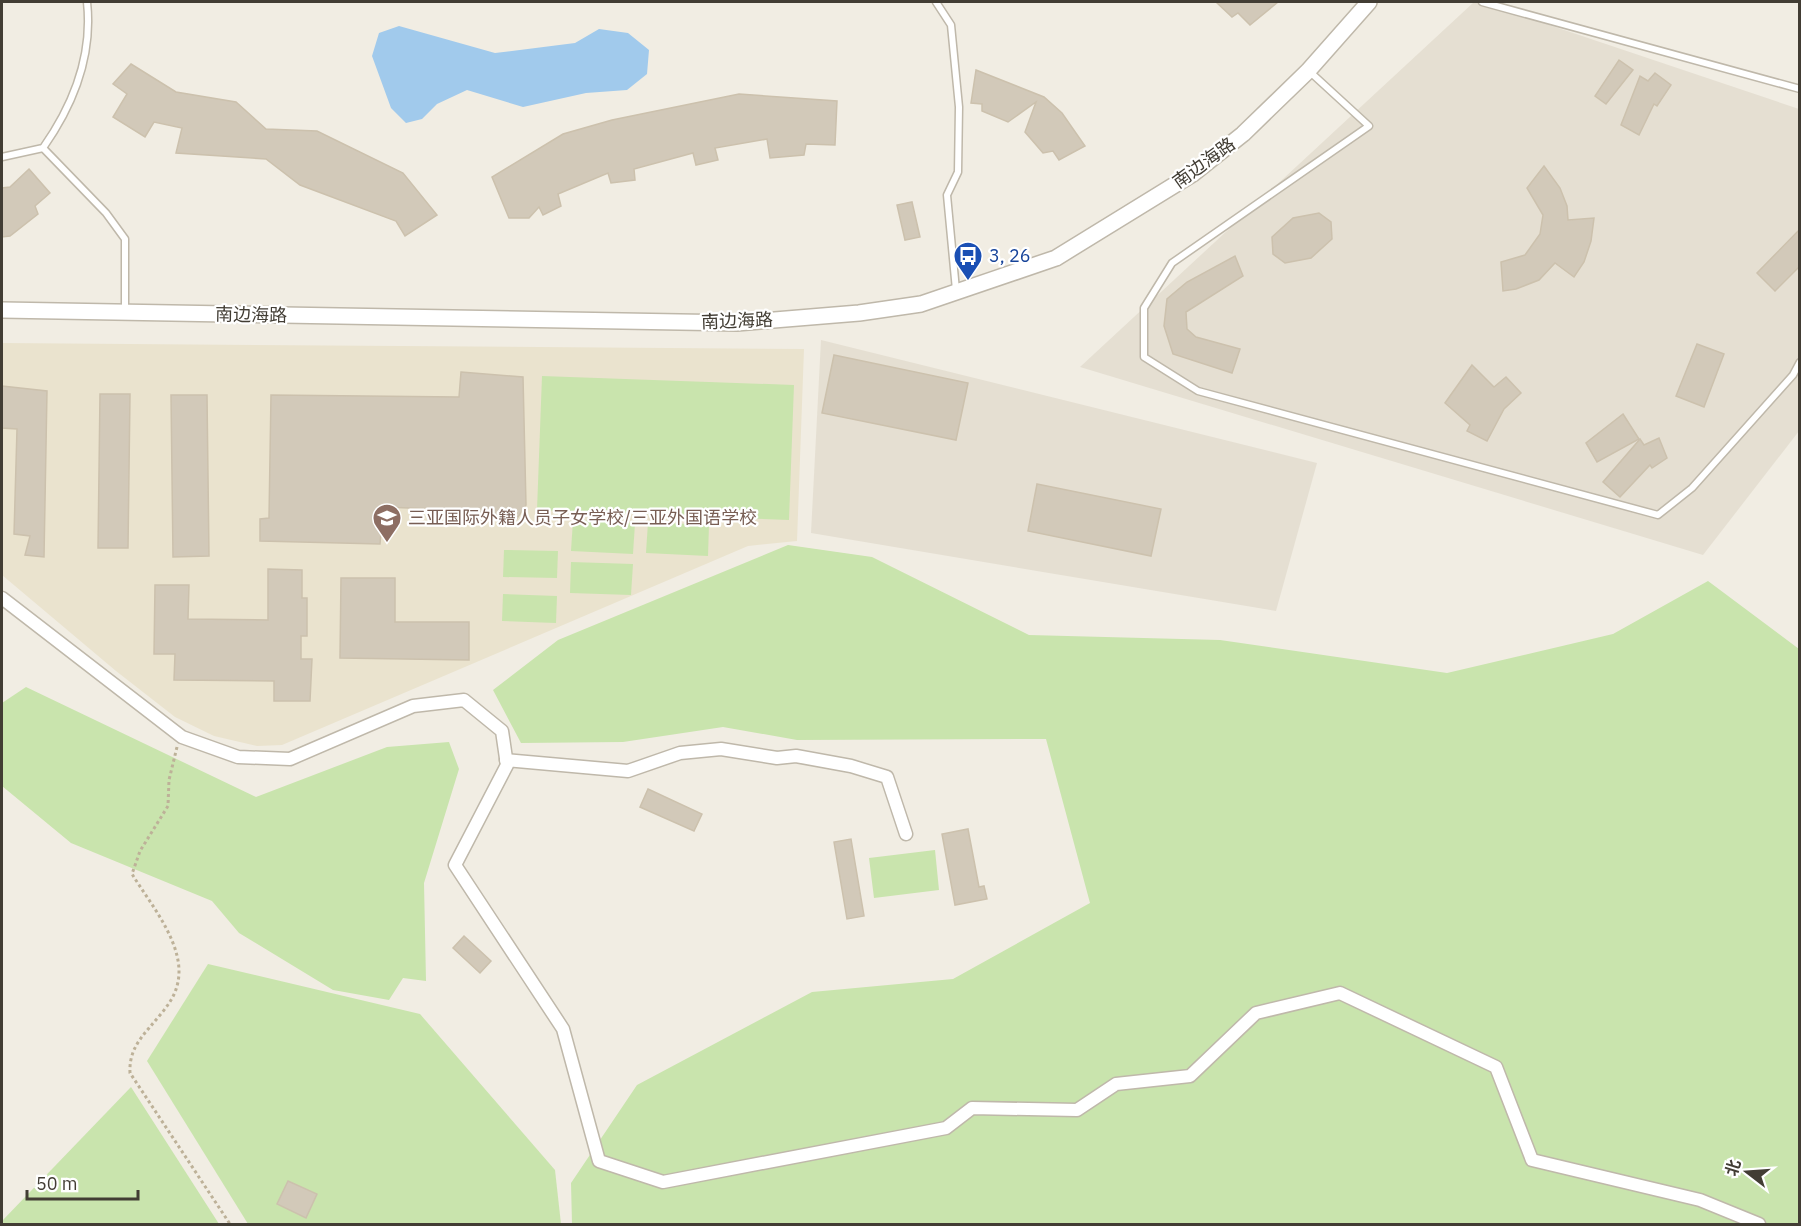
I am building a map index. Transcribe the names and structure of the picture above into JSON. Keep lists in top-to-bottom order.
{
  "streets": {
    "street": ["南边海路"]
  },
  "places": {
    "bus stop": ["3, 26"],
    "school or university": ["三亚国际外籍人员子女学校/三亚外国语学校"]
  },
  "scale_bar": "50 m",
  "north": "left"
}
